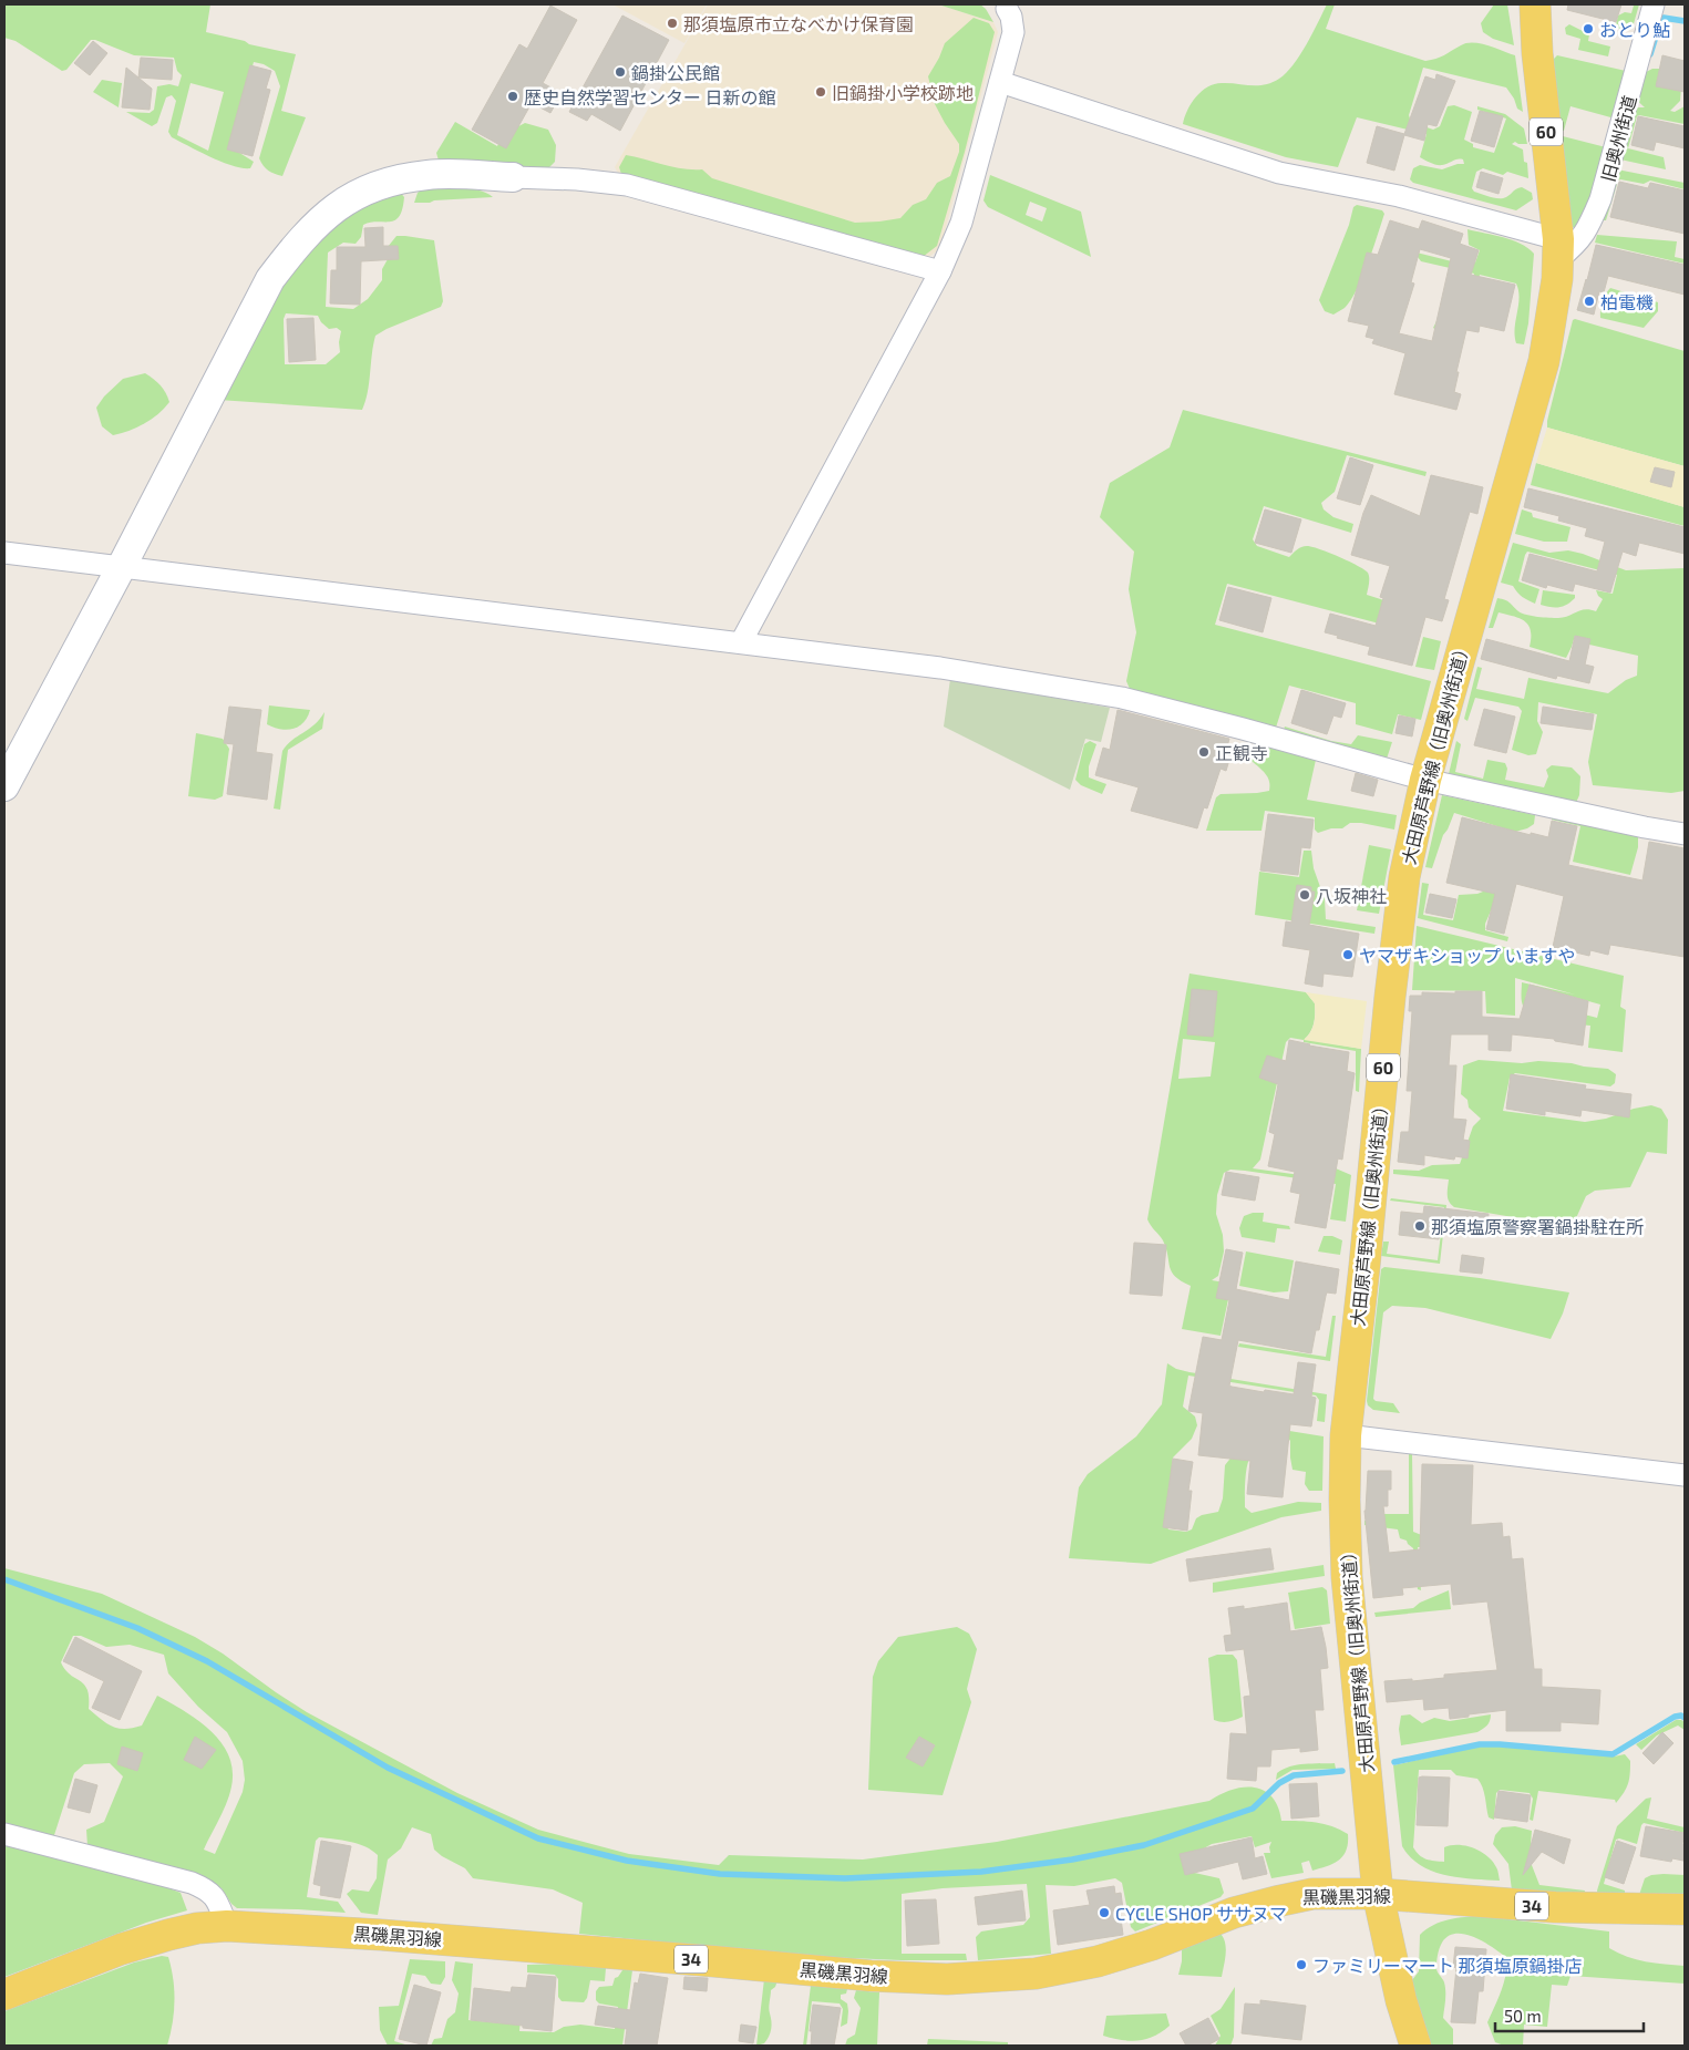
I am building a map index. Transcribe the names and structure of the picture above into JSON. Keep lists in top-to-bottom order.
{
  "streets": {
    "main road": [
      "60",
      "大田原芦野線（旧奥州街道）",
      "黒磯黒羽線",
      "34"
    ],
    "street": ["旧奥州街道"]
  },
  "crossings": [
    ["60", "旧奥州街道"],
    ["60", "大田原芦野線（旧奥州街道）"],
    ["旧奥州街道", "大田原芦野線（旧奥州街道）"],
    ["大田原芦野線（旧奥州街道）", "黒磯黒羽線"]
  ],
  "places": [
    "那須塩原市立なべかけ保育園",
    "おとり鮎",
    "鍋掛公民館",
    "旧鍋掛小学校跡地",
    "歴史自然学習センター 日新の館",
    "柏電機",
    "正観寺",
    "八坂神社",
    "ヤマザキショップ いますや",
    "那須塩原警察署鍋掛駐在所",
    "CYCLE SHOP ササヌマ",
    "ファミリーマート 那須塩原鍋掛店"
  ],
  "scale_bar": "50 m"
}
